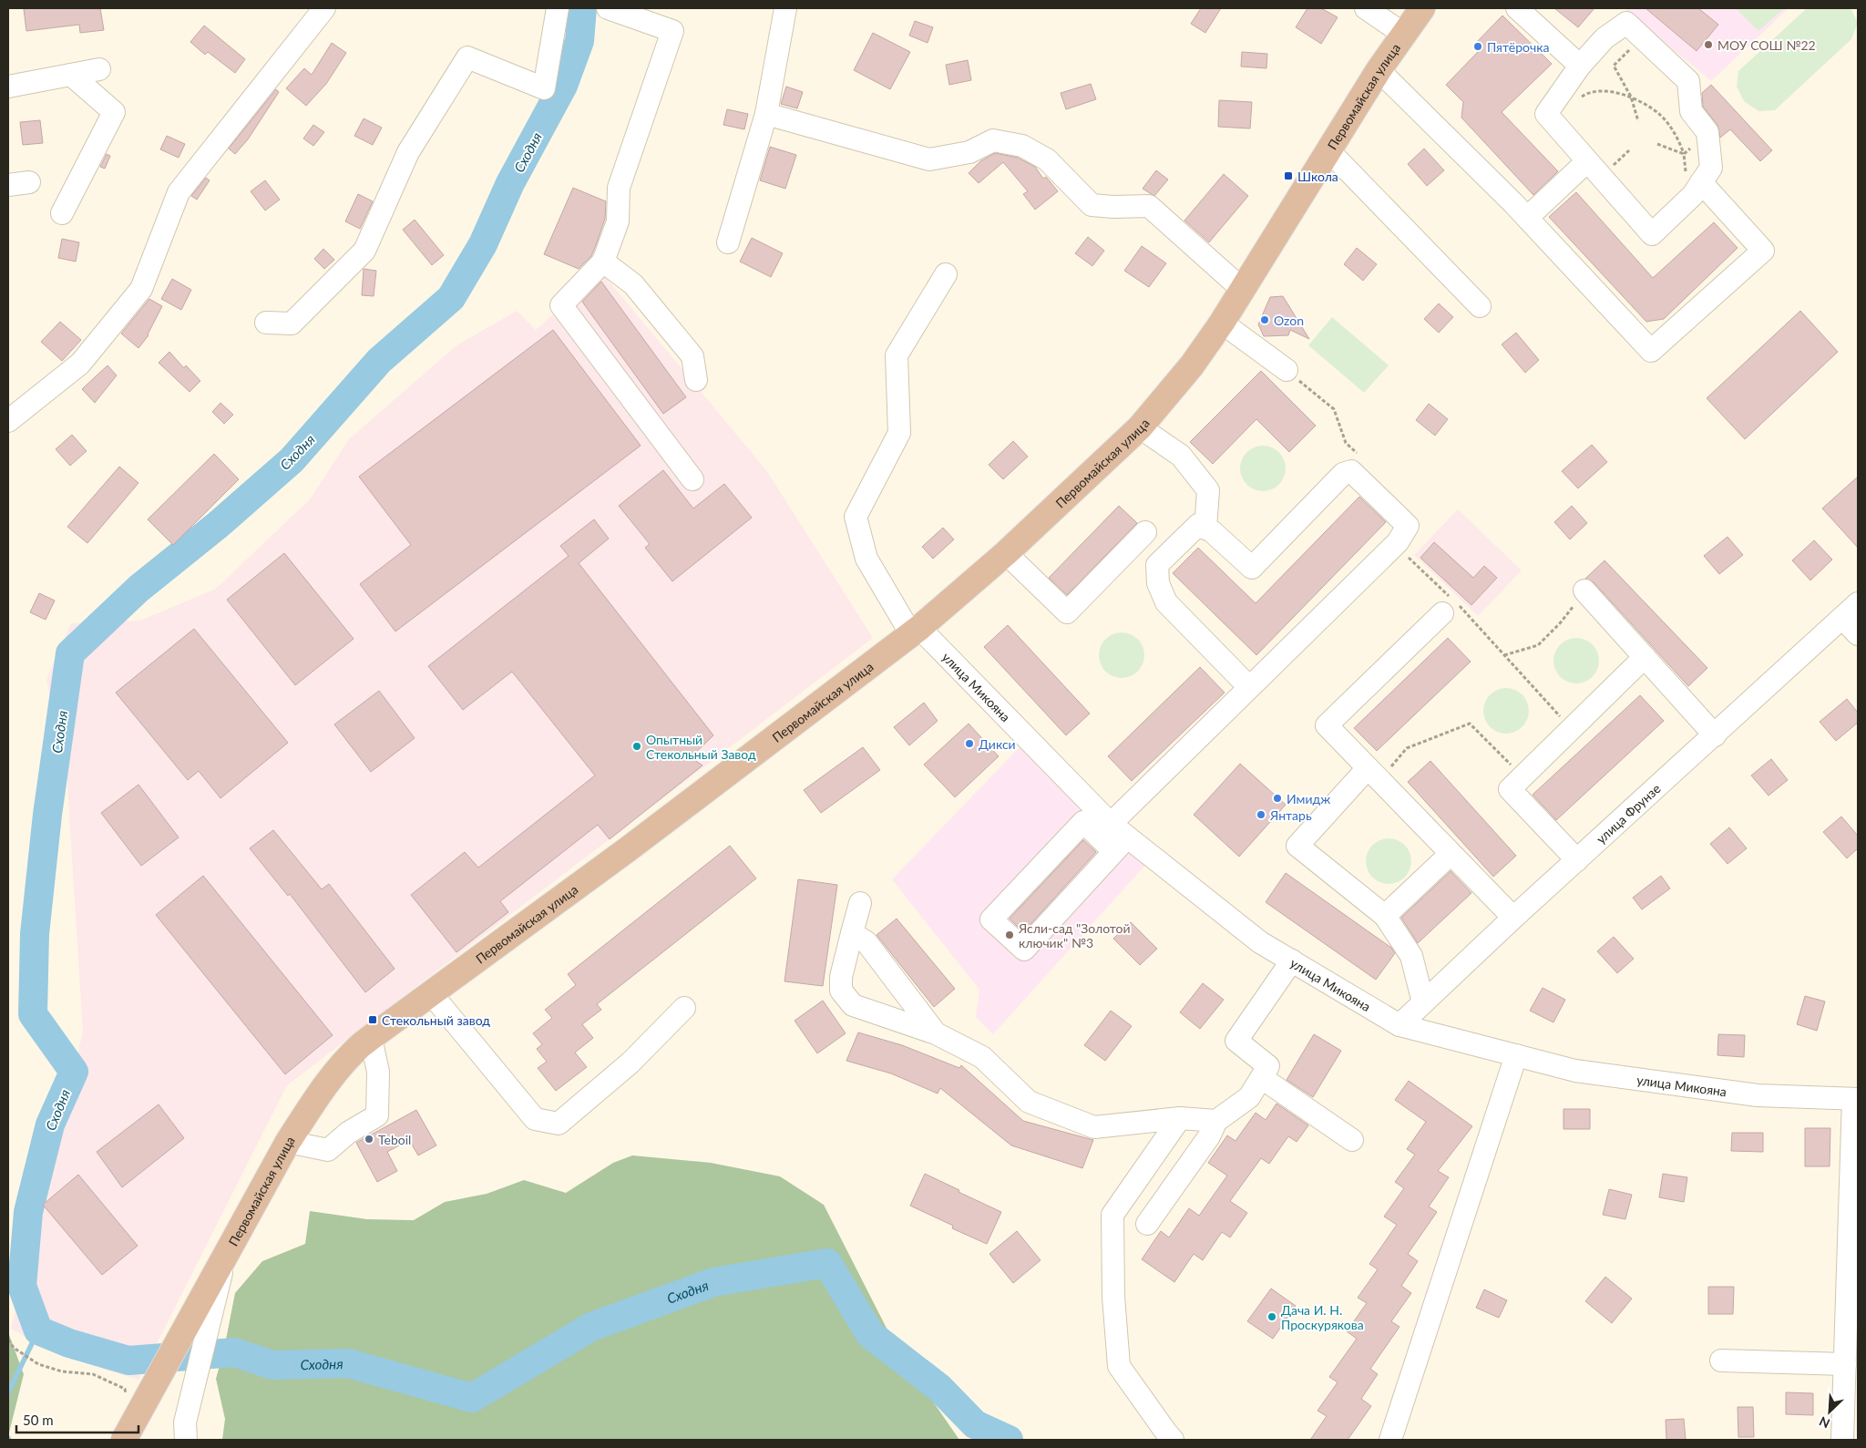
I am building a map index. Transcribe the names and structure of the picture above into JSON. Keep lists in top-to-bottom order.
{
  "streets": {
    "main road": ["Первомайская улица"],
    "street": ["улица Микояна", "улица Фрунзе"]
  },
  "crossings": [
    ["Первомайская улица", "улица Микояна"],
    ["улица Микояна", "улица Фрунзе"]
  ],
  "water": ["Сходня"],
  "places": {
    "other": [
      "МОУ СОШ №22",
      "Пятёрочка",
      "Ozon",
      "Дикси",
      "Опытный Стекольный Завод",
      "Имидж",
      "Янтарь",
      "Ясли-сад \"Золотой ключик\" №3",
      "Teboil",
      "Дача И. Н. Проскурякова"
    ],
    "transit": ["Школа", "Стекольный завод"]
  },
  "scale_bar": "50 m",
  "north": "bottom left"
}
